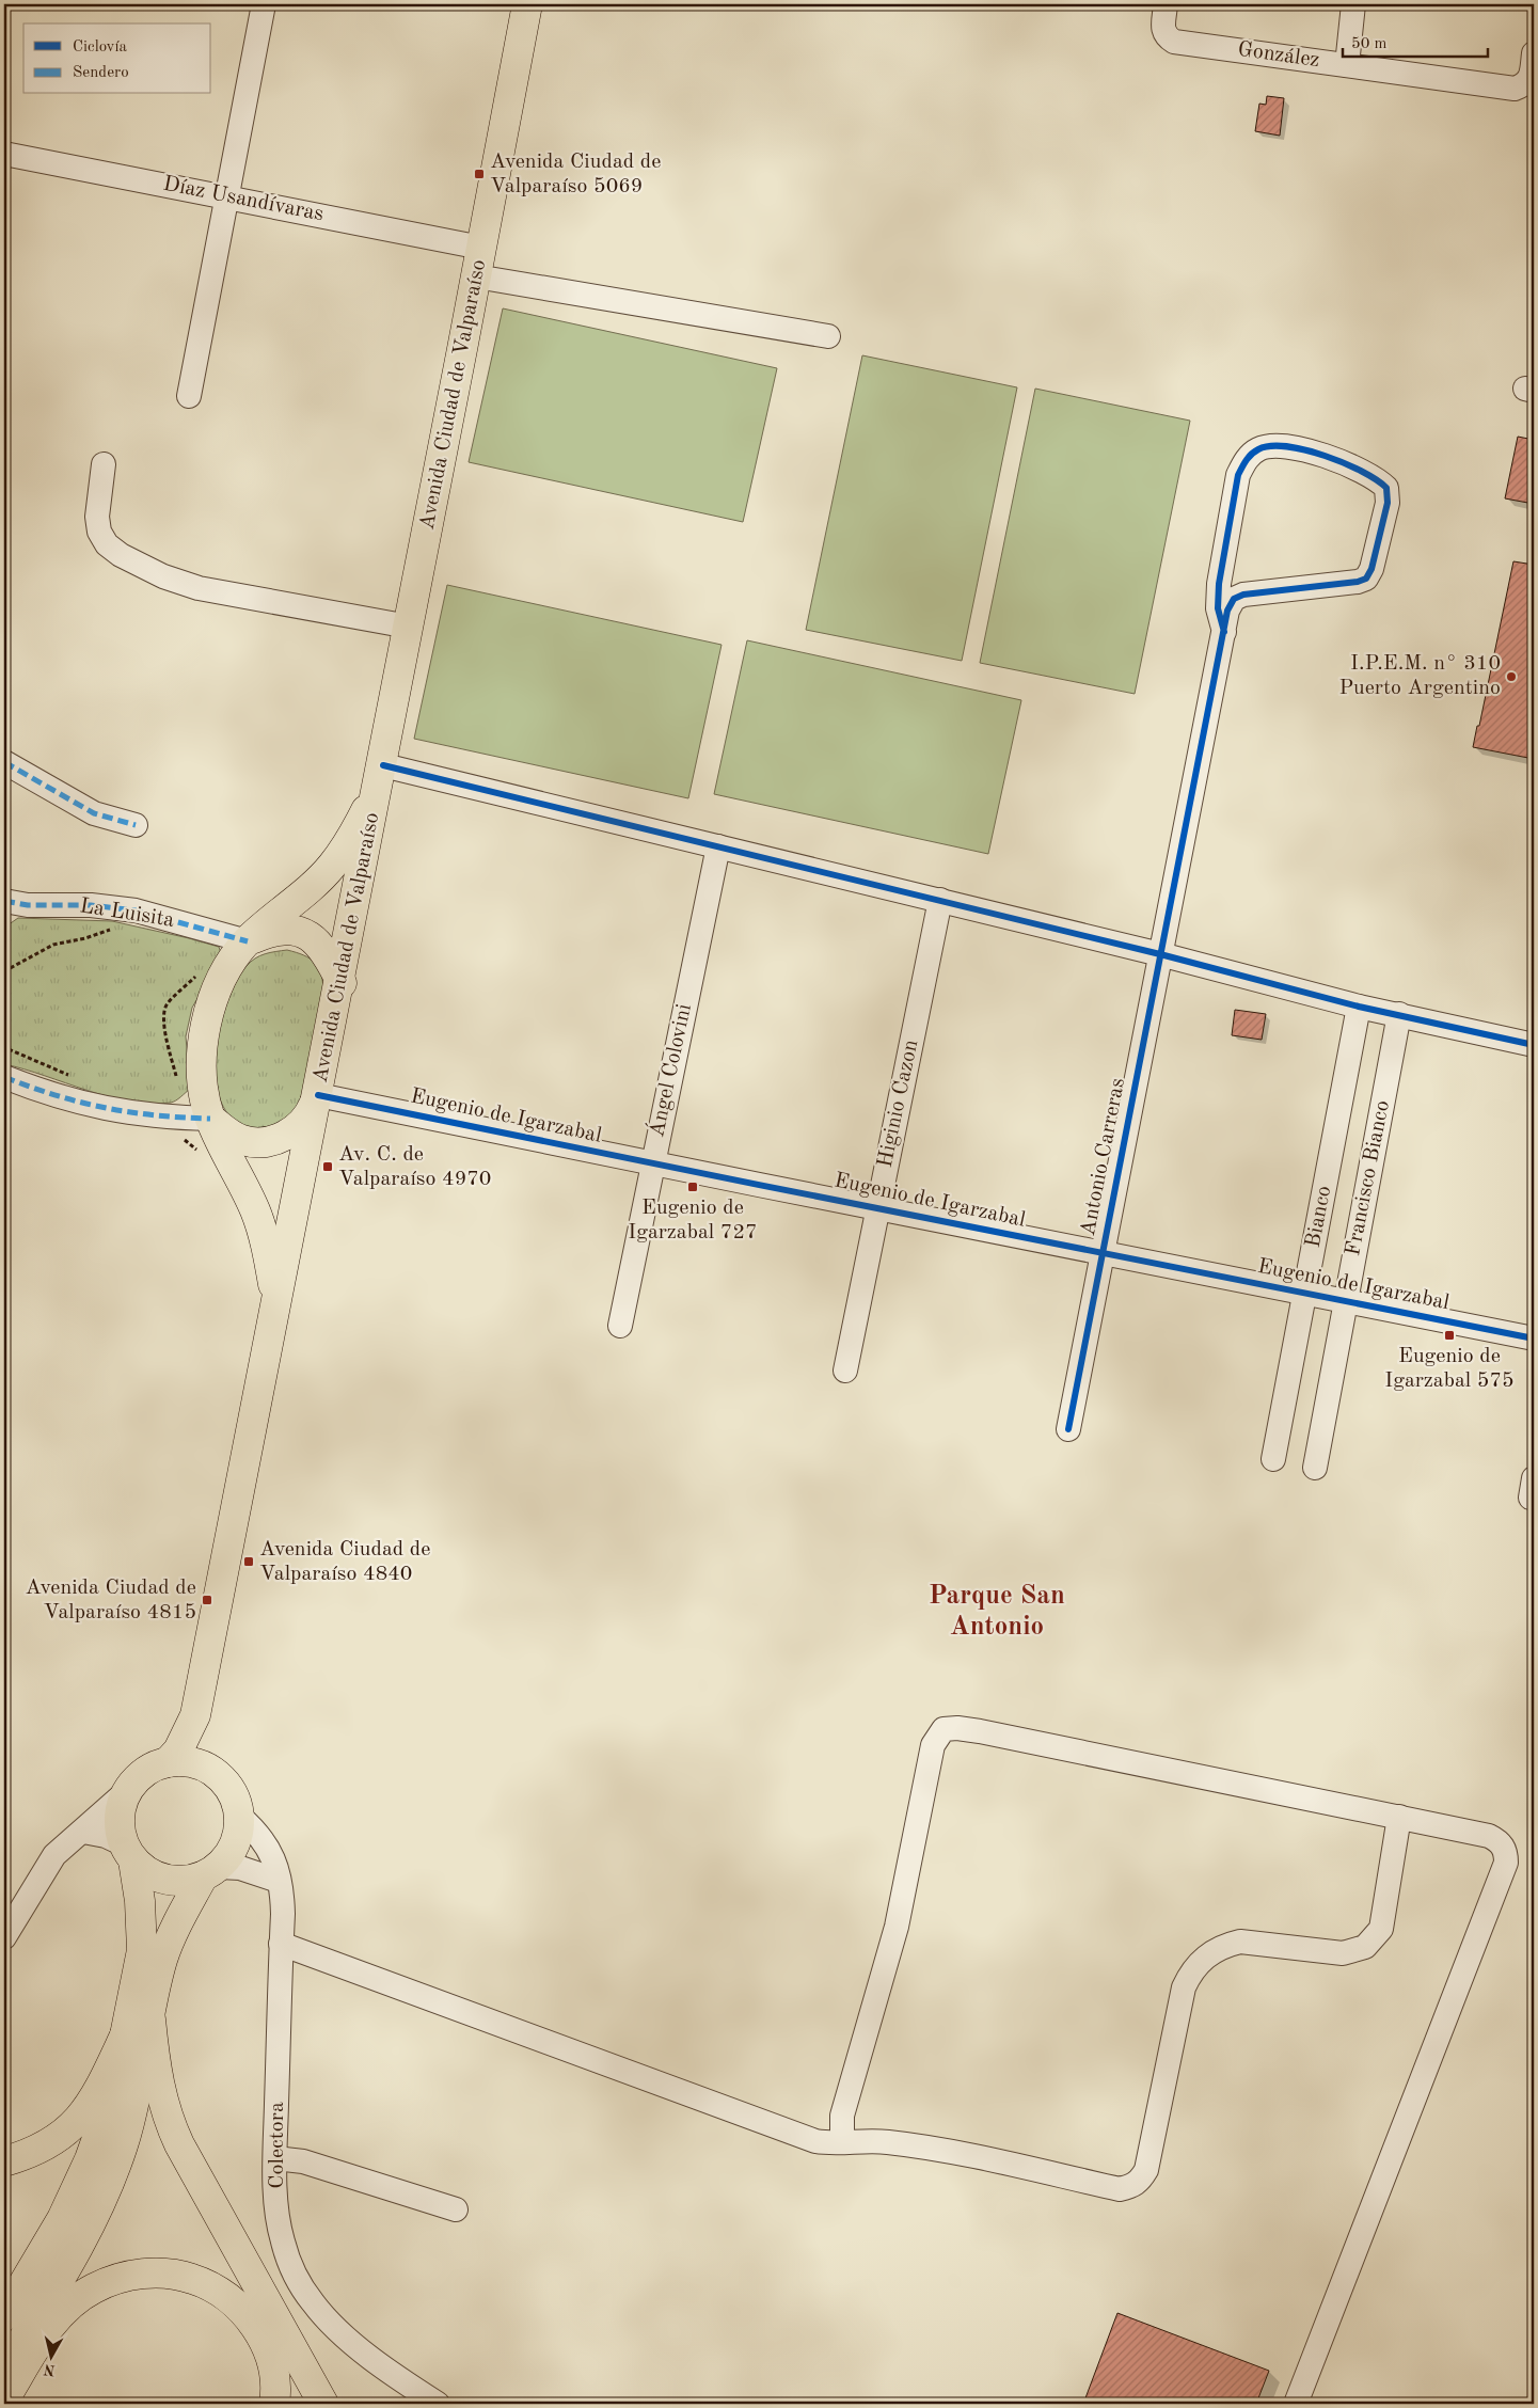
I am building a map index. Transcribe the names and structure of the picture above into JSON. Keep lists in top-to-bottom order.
{
  "streets": {
    "main road": ["Avenida Ciudad de Valparaíso"],
    "street": [
      "González",
      "Díaz Usandívaras",
      "La Luisita",
      "Ángel Colovini",
      "Higinio Cazon",
      "Eugenio de Igarzabal",
      "Antonio Carreras",
      "Francisco Bianco",
      "Bianco",
      "Colectora"
    ]
  },
  "crossings": [
    ["Díaz Usandívaras", "Avenida Ciudad de Valparaíso"],
    ["Avenida Ciudad de Valparaíso", "La Luisita"],
    ["Avenida Ciudad de Valparaíso", "Eugenio de Igarzabal"],
    ["Avenida Ciudad de Valparaíso", "Colectora"],
    ["La Luisita", "Eugenio de Igarzabal"],
    ["Ángel Colovini", "Eugenio de Igarzabal"],
    ["Higinio Cazon", "Eugenio de Igarzabal"],
    ["Eugenio de Igarzabal", "Antonio Carreras"],
    ["Eugenio de Igarzabal", "Francisco Bianco"],
    ["Eugenio de Igarzabal", "Bianco"]
  ],
  "districts": ["Parque San Antonio"],
  "places": {
    "transit": [
      "Avenida Ciudad de Valparaíso 5069",
      "Av. C. de Valparaíso 4970",
      "Eugenio de Igarzabal 727",
      "Eugenio de Igarzabal 575",
      "Avenida Ciudad de Valparaíso 4840",
      "Avenida Ciudad de Valparaíso 4815"
    ],
    "other": ["I.P.E.M. n° 310 Puerto Argentino"]
  },
  "legend": ["Ciclovía", "Sendero"],
  "scale_bar": "50 m",
  "north": "bottom"
}
